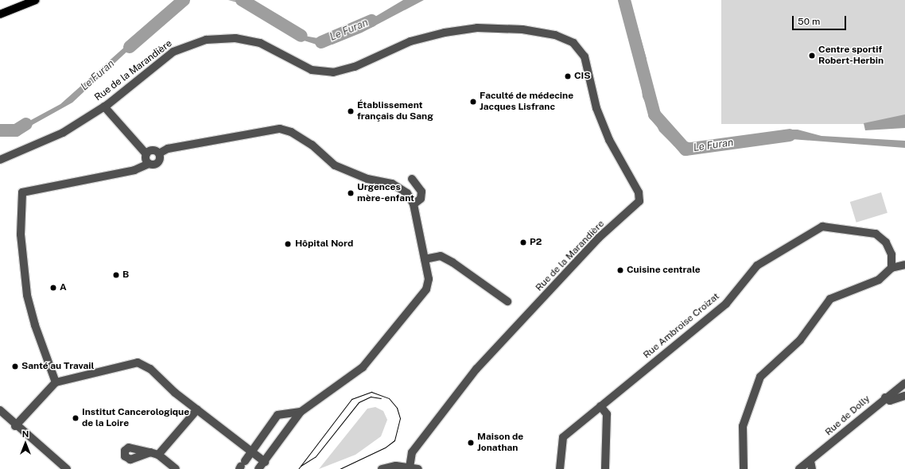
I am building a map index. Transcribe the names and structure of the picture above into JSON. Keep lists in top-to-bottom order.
{
  "streets": {
    "street": ["Rue de la Marandière", "Rue Ambroise Croizat", "Rue de Dolly"]
  },
  "water": ["Le Furan"],
  "places": [
    "Centre sportif Robert-Herbin",
    "CIS",
    "Faculté de médecine Jacques Lisfranc",
    "Établissement français du Sang",
    "Urgences mère-enfant",
    "P2",
    "Hôpital Nord",
    "Cuisine centrale",
    "B",
    "A",
    "Santé au Travail",
    "Institut Cancerologique de la Loire",
    "Maison de Jonathan"
  ],
  "scale_bar": "50 m",
  "north": "top"
}
